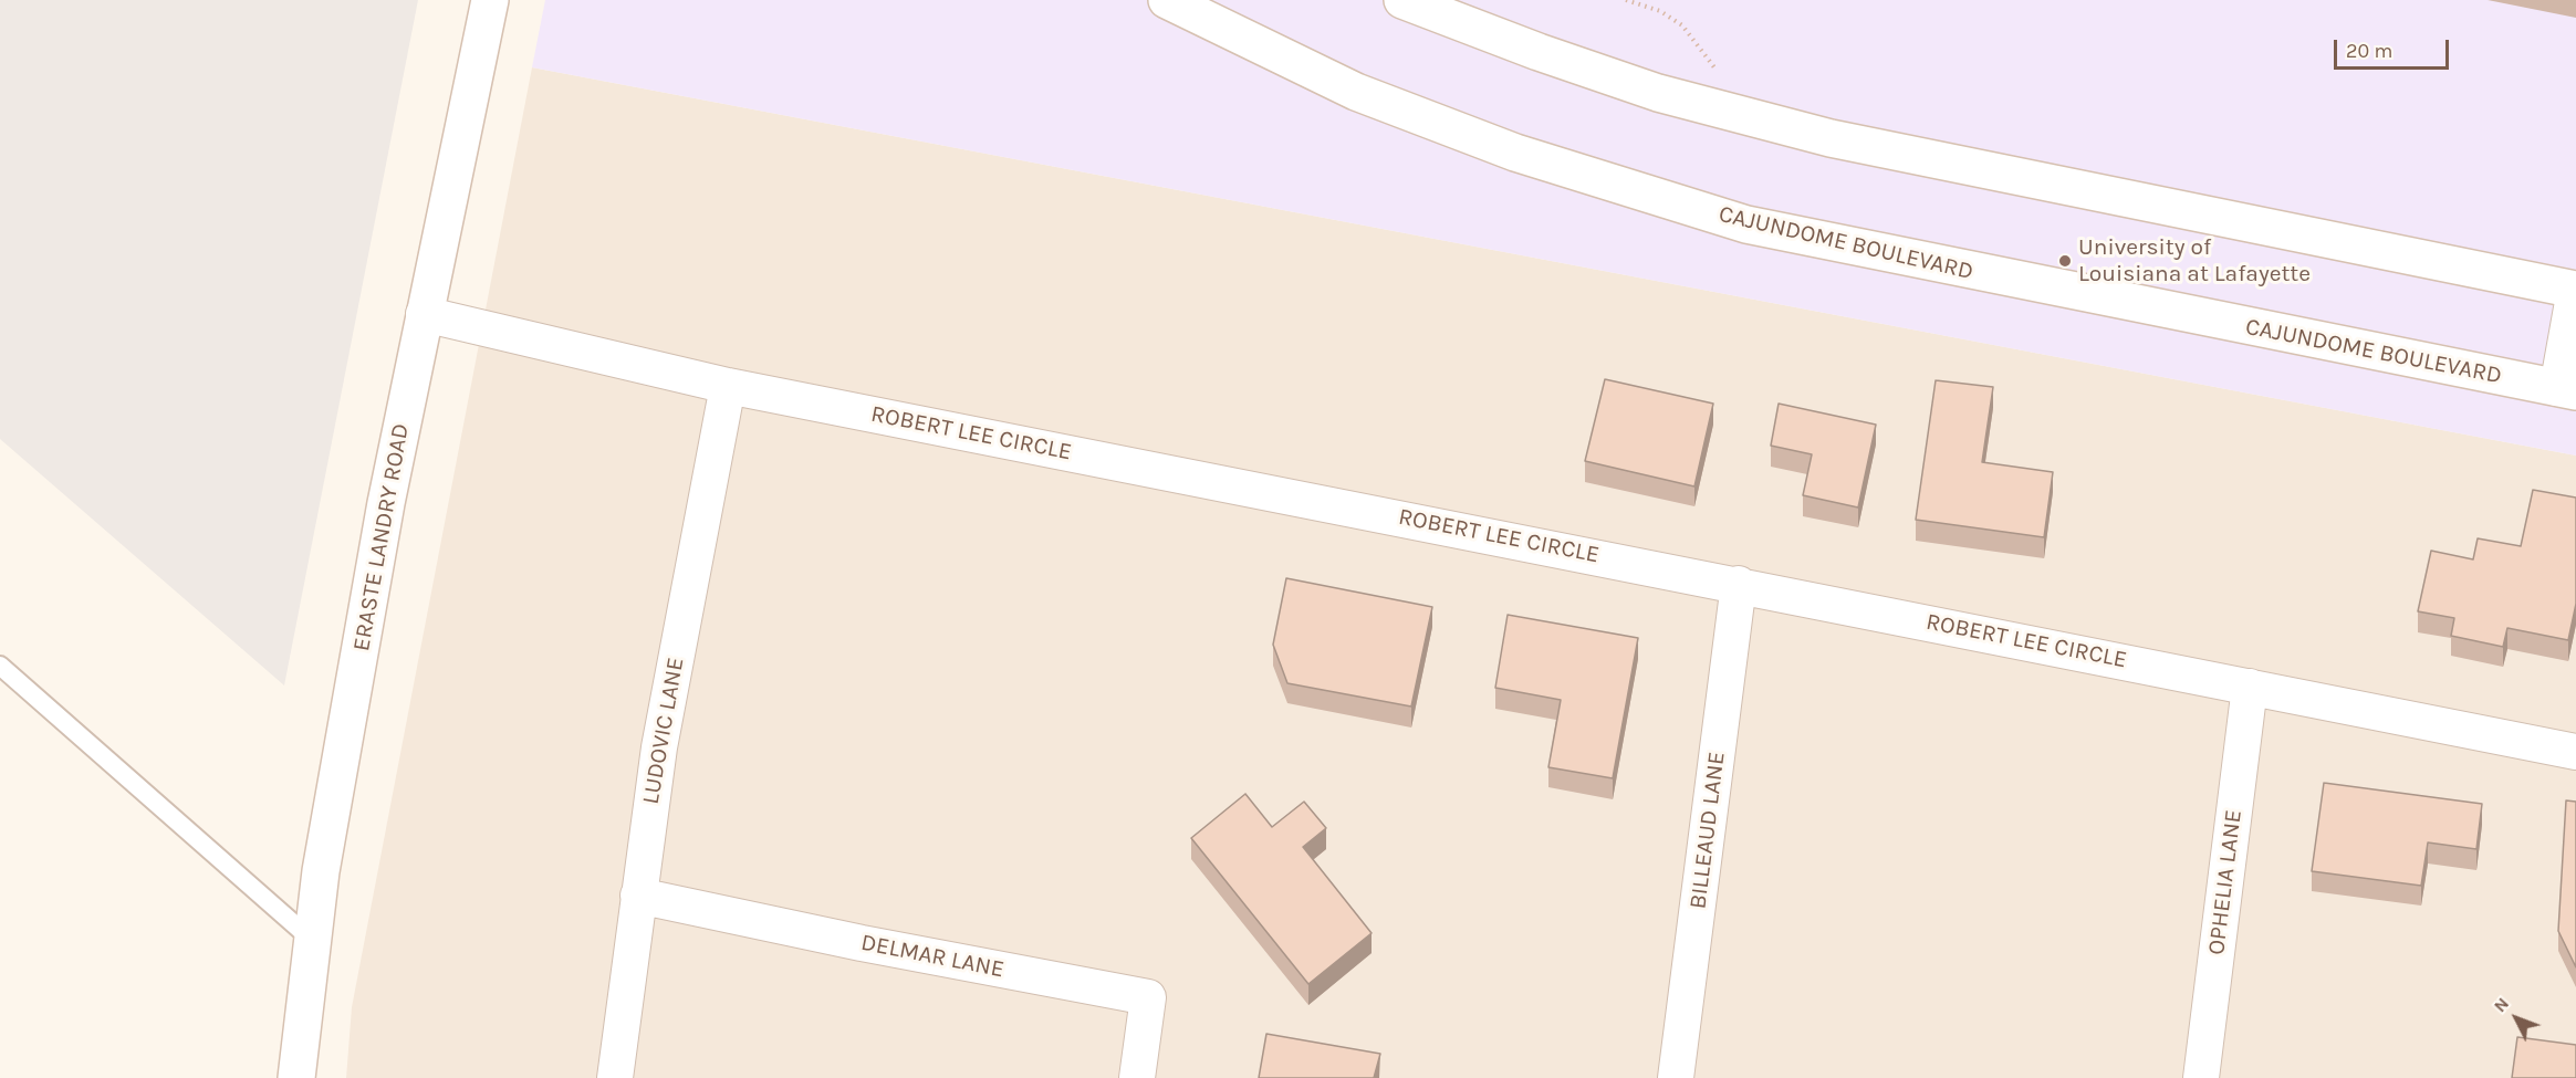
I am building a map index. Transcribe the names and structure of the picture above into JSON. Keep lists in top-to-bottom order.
{
  "streets": {
    "street": [
      "CAJUNDOME BOULEVARD",
      "ROBERT LEE CIRCLE",
      "ERASTE LANDRY ROAD",
      "LUDOVIC LANE",
      "BILLEAUD LANE",
      "OPHELIA LANE",
      "DELMAR LANE"
    ]
  },
  "crossings": [
    ["ROBERT LEE CIRCLE", "ERASTE LANDRY ROAD"],
    ["ROBERT LEE CIRCLE", "LUDOVIC LANE"],
    ["ROBERT LEE CIRCLE", "BILLEAUD LANE"],
    ["ROBERT LEE CIRCLE", "OPHELIA LANE"],
    ["LUDOVIC LANE", "DELMAR LANE"]
  ],
  "places": ["University of Louisiana at Lafayette"],
  "scale_bar": "20 m",
  "north": "top left"
}
